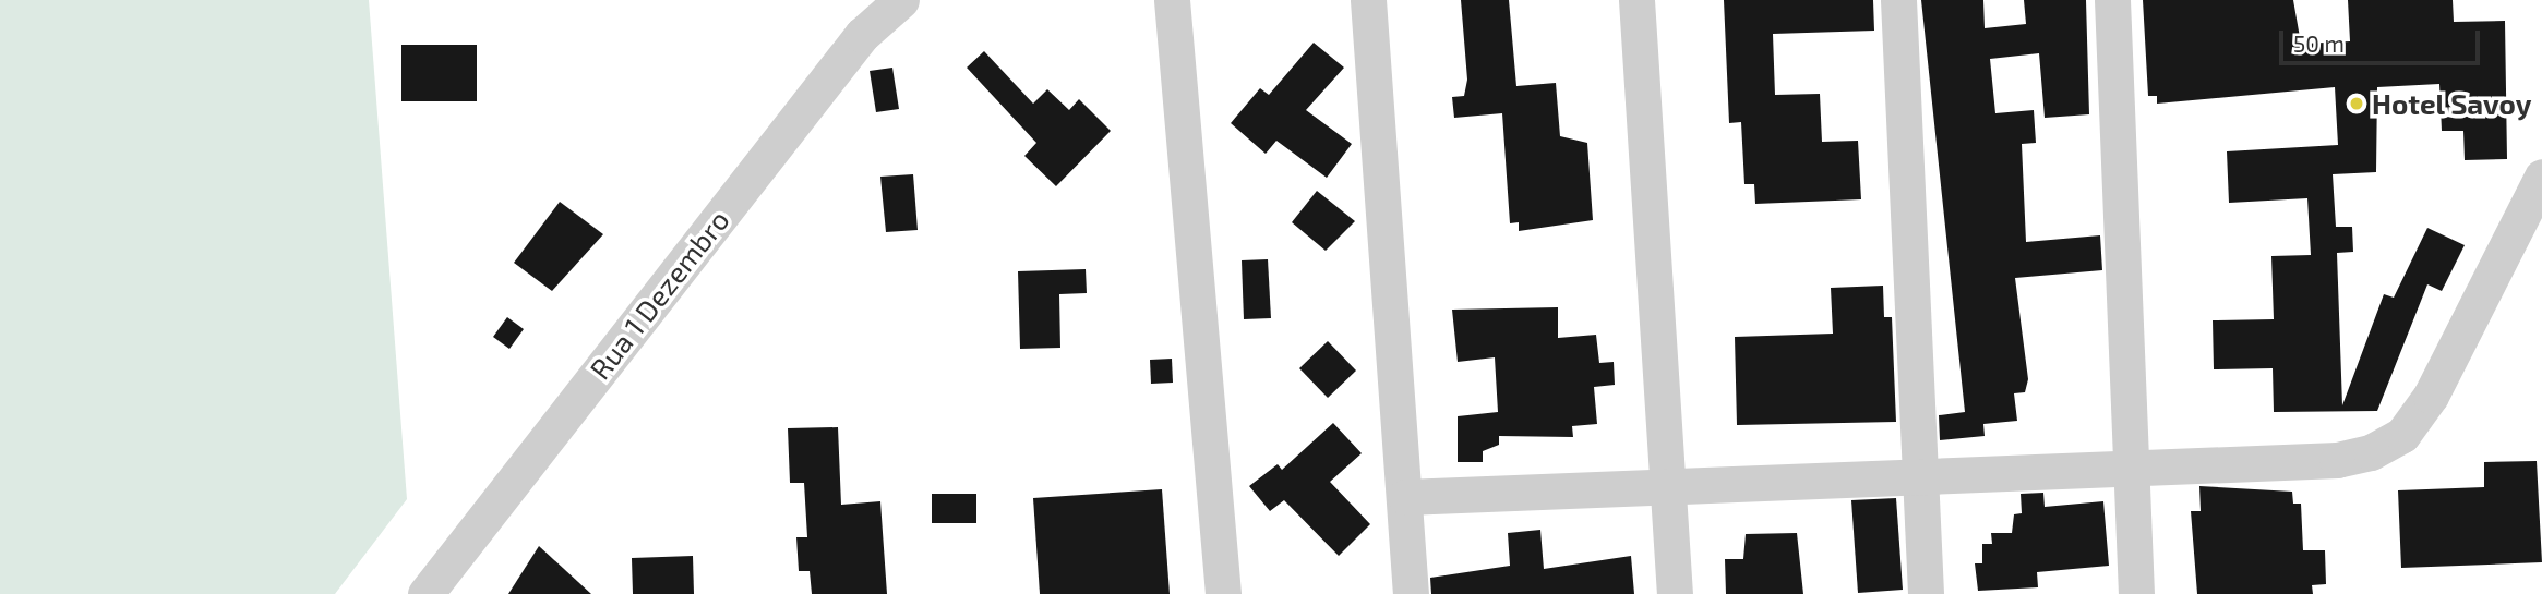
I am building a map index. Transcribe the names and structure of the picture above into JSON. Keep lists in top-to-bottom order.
{
  "streets": {
    "street": ["Rua 1 Dezembro"]
  },
  "places": ["Hotel Savoy"],
  "scale_bar": "50 m"
}
